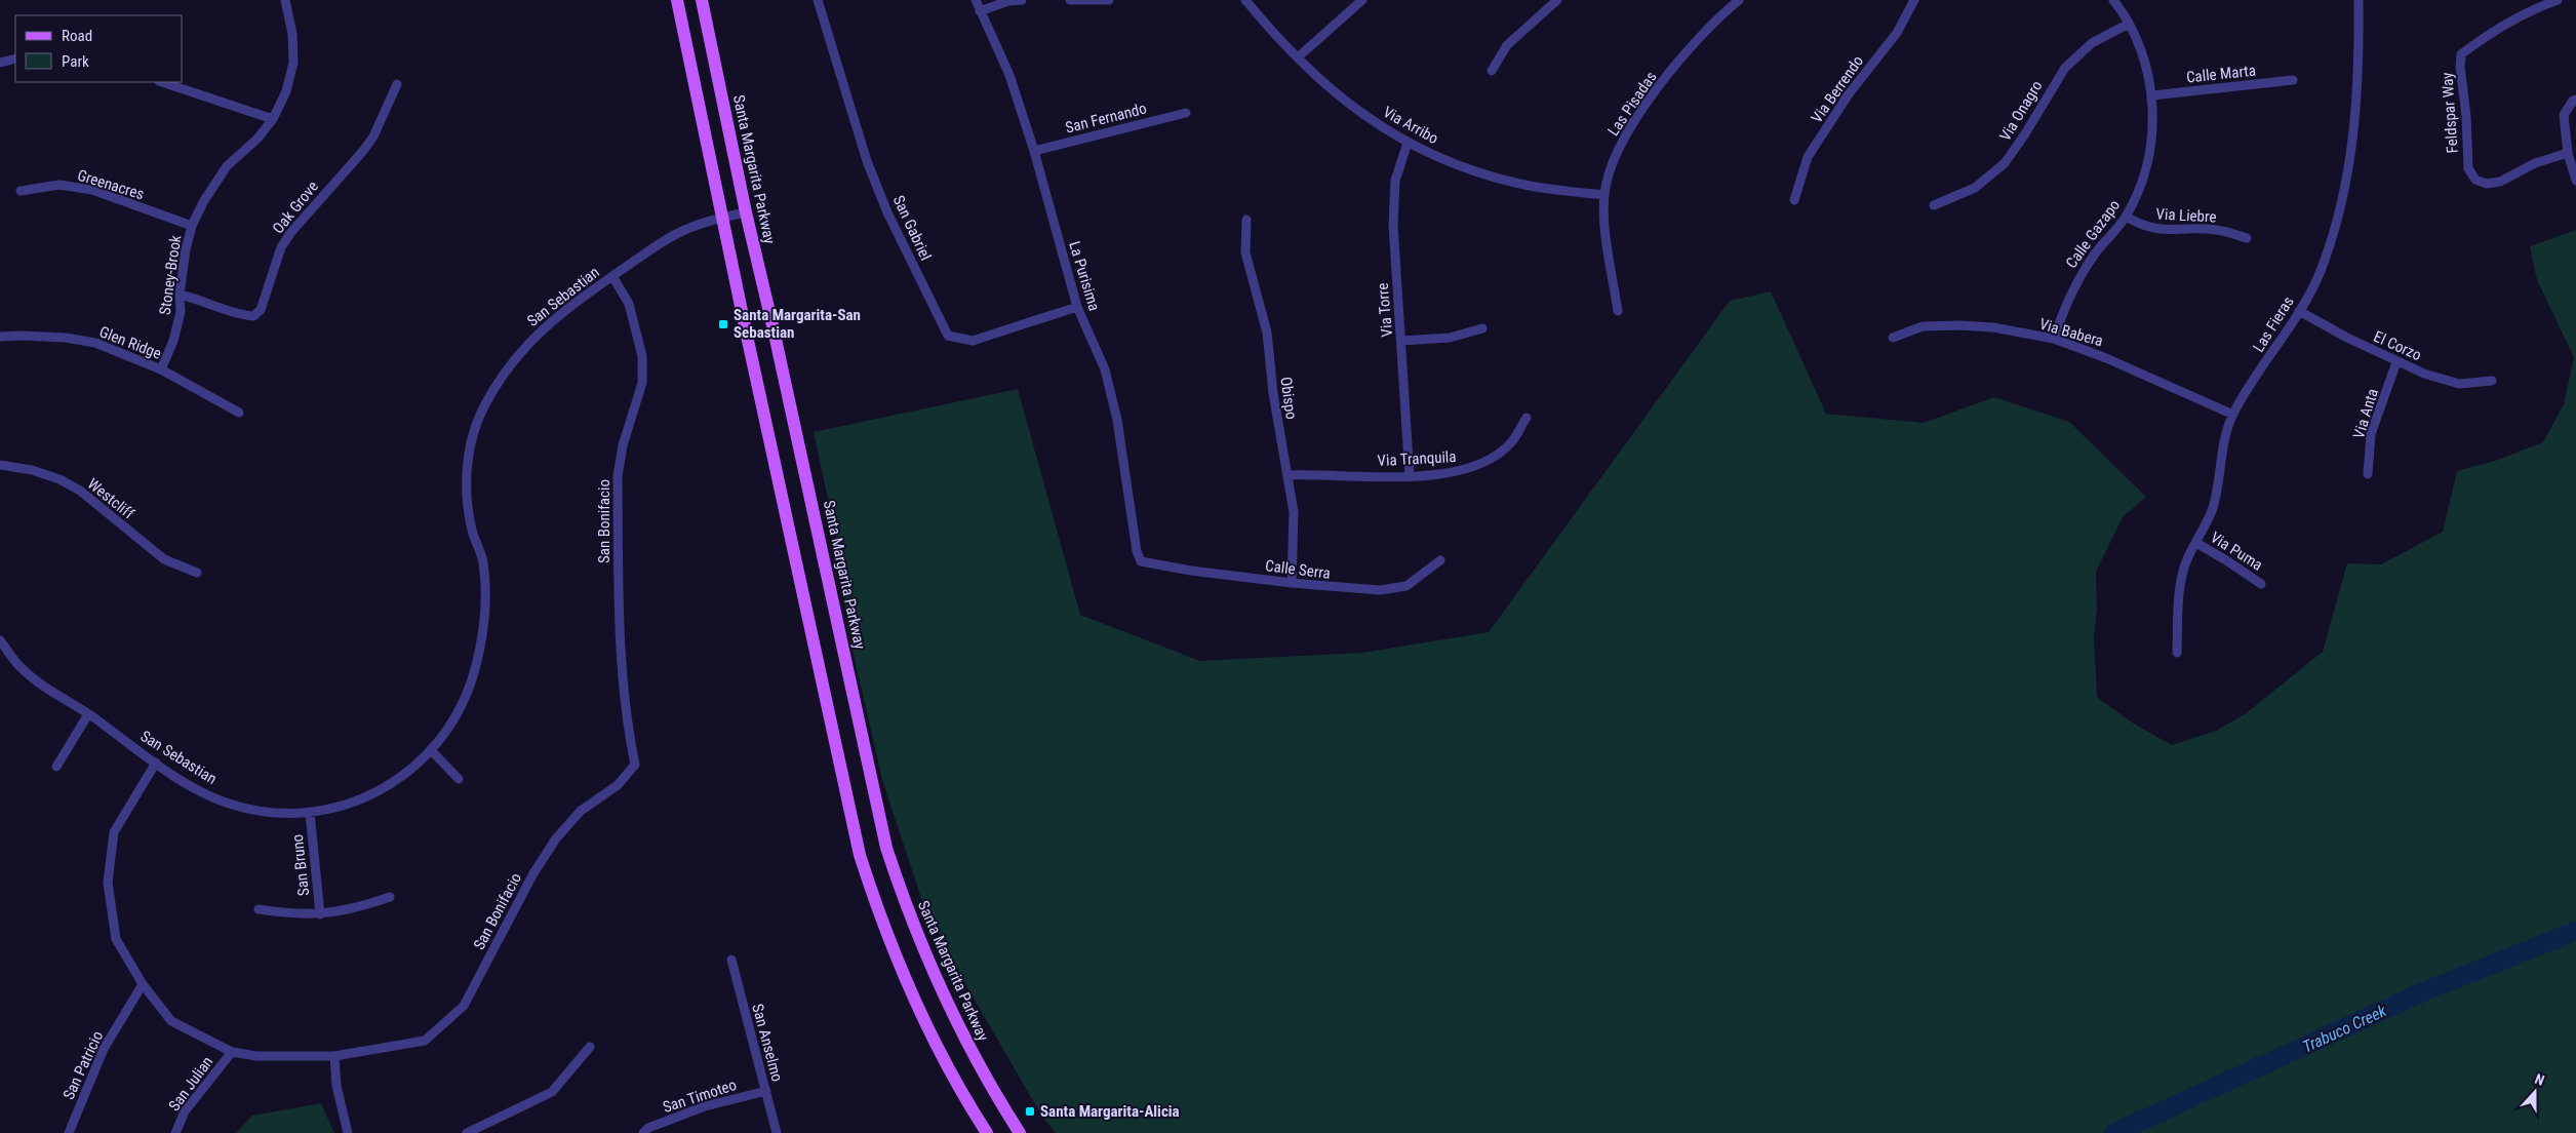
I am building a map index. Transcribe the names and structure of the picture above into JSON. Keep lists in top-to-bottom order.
{
  "streets": {
    "main road": ["Santa Margarita Parkway"],
    "street": [
      "Calle Marta",
      "Via Berrendo",
      "Las Pisadas",
      "Via Onagro",
      "Feldspar Way",
      "San Fernando",
      "Via Arribo",
      "Greenacres",
      "Oak Grove",
      "Via Liebre",
      "San Gabriel",
      "Calle Gazapo",
      "Stoney-Brook",
      "La Purisima",
      "San Sebastian",
      "Via Torre",
      "Las Fieras",
      "Via Babera",
      "Glen Ridge",
      "El Corzo",
      "Obispo",
      "Via Anta",
      "Via Tranquila",
      "Westcliff",
      "San Bonifacio",
      "Via Puma",
      "Calle Serra",
      "San Bruno",
      "San Anselmo",
      "San Patricio",
      "San Julian",
      "San Timoteo"
    ]
  },
  "crossings": [
    ["Calle Marta", "Calle Gazapo"],
    ["Las Pisadas", "Via Arribo"],
    ["Via Onagro", "Calle Gazapo"],
    ["San Fernando", "La Purisima"],
    ["Via Arribo", "Via Torre"],
    ["Santa Margarita Parkway", "San Sebastian"],
    ["Greenacres", "Stoney-Brook"],
    ["Oak Grove", "Stoney-Brook"],
    ["Via Liebre", "Calle Gazapo"],
    ["San Gabriel", "La Purisima"],
    ["Calle Gazapo", "Via Babera"],
    ["Stoney-Brook", "Glen Ridge"],
    ["La Purisima", "Calle Serra"],
    ["San Sebastian", "San Bonifacio"],
    ["San Sebastian", "San Bruno"],
    ["Via Torre", "Via Tranquila"],
    ["Las Fieras", "Via Babera"],
    ["Las Fieras", "El Corzo"],
    ["Las Fieras", "Via Puma"],
    ["El Corzo", "Via Anta"],
    ["Obispo", "Via Tranquila"],
    ["Obispo", "Calle Serra"],
    ["San Bonifacio", "San Patricio"],
    ["San Bonifacio", "San Julian"],
    ["San Anselmo", "San Timoteo"]
  ],
  "water": ["Trabuco Creek"],
  "places": {
    "transit": ["Santa Margarita-San Sebastian", "Santa Margarita-Alicia"]
  },
  "legend": ["Road", "Park"],
  "north": "top"
}
